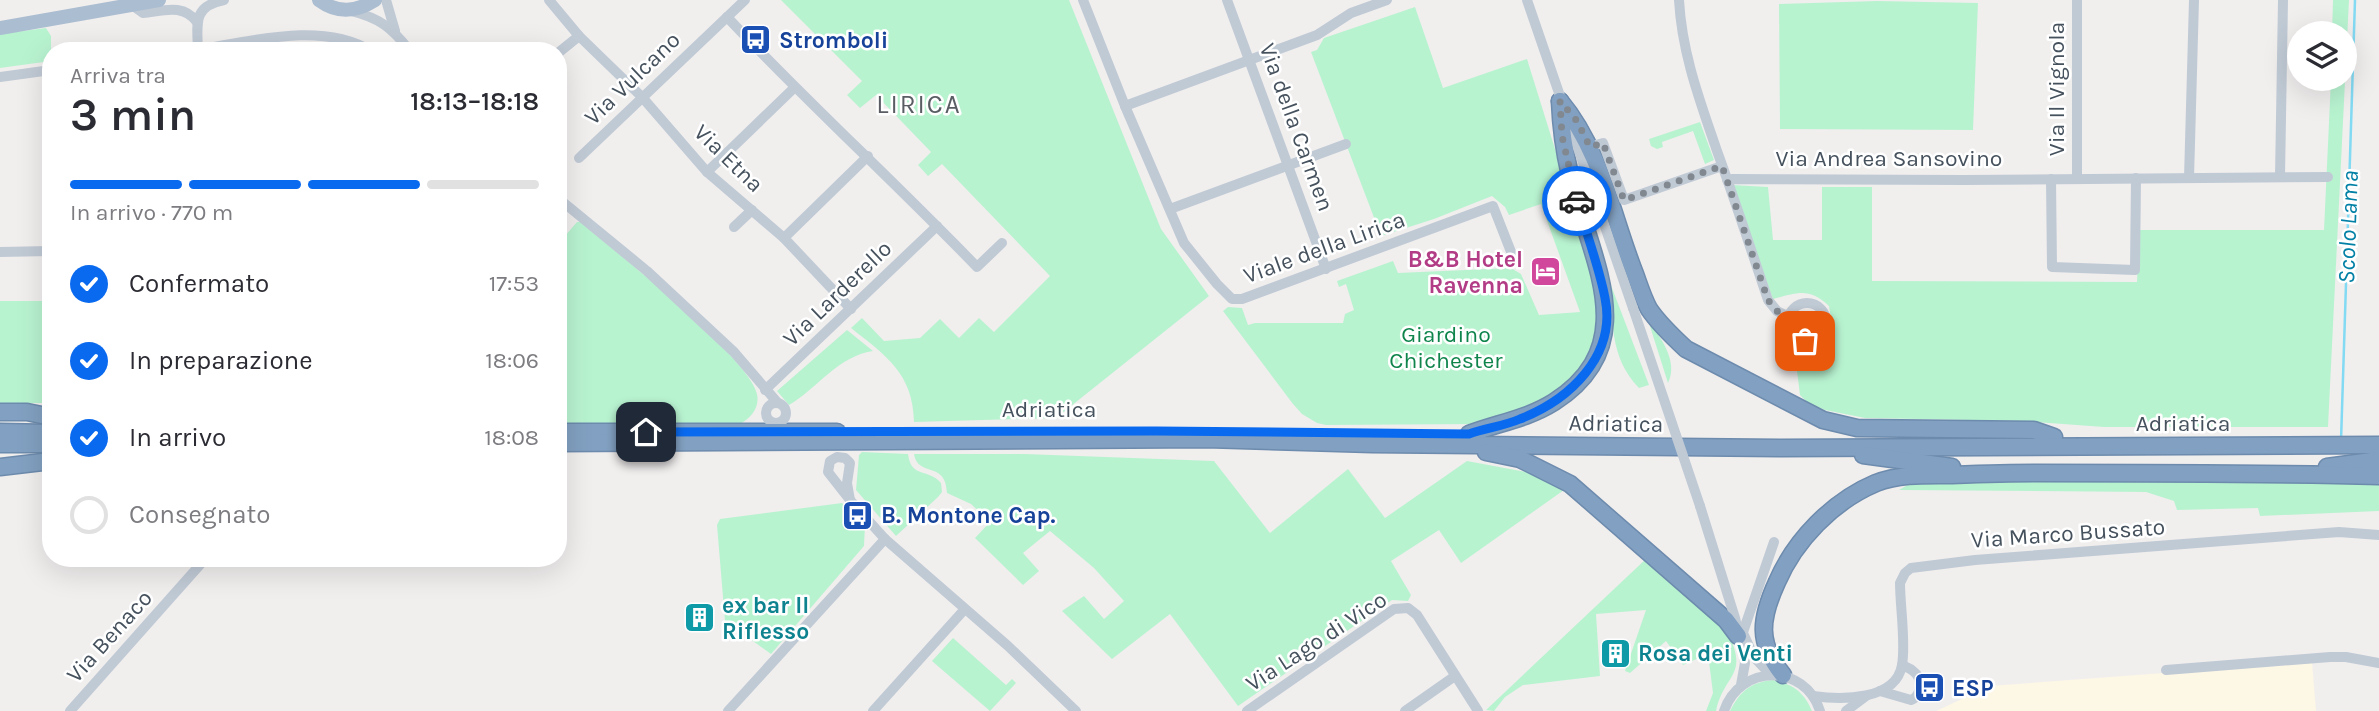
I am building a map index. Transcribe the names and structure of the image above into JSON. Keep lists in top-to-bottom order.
{
  "streets": {
    "highway": ["Adriatica"],
    "street": [
      "Via Vulcano",
      "Via Il Vignola",
      "Via della Carmen",
      "Via Etna",
      "Via Andrea Sansovino",
      "Viale della Lirica",
      "Via Larderello",
      "Via Marco Bussato",
      "Via Benaco",
      "Via Lago di Vico"
    ]
  },
  "crossings": [
    ["Via Vulcano", "Via Etna"],
    ["Via Il Vignola", "Via Andrea Sansovino"],
    ["Via della Carmen", "Viale della Lirica"],
    ["Via Etna", "Via Larderello"]
  ],
  "districts": ["LIRICA"],
  "water": ["Scolo Lama"],
  "parks": ["Giardino Chichester"],
  "places": {
    "bus stop": ["Stromboli", "B. Montone Cap.", "ESP"],
    "hotel": ["B&B Hotel Ravenna"],
    "building": ["ex bar Il Riflesso", "Rosa dei Venti"]
  },
  "page": {
    "heading": ["3 min", "Arriva tra", "18:13–18:18"],
    "bar": "In arrivo · 770 m",
    "list": [
      ["Confermato", "17:53"],
      ["In preparazione", "18:06"],
      ["In arrivo", "18:08"],
      "Consegnato"
    ]
  }
}
